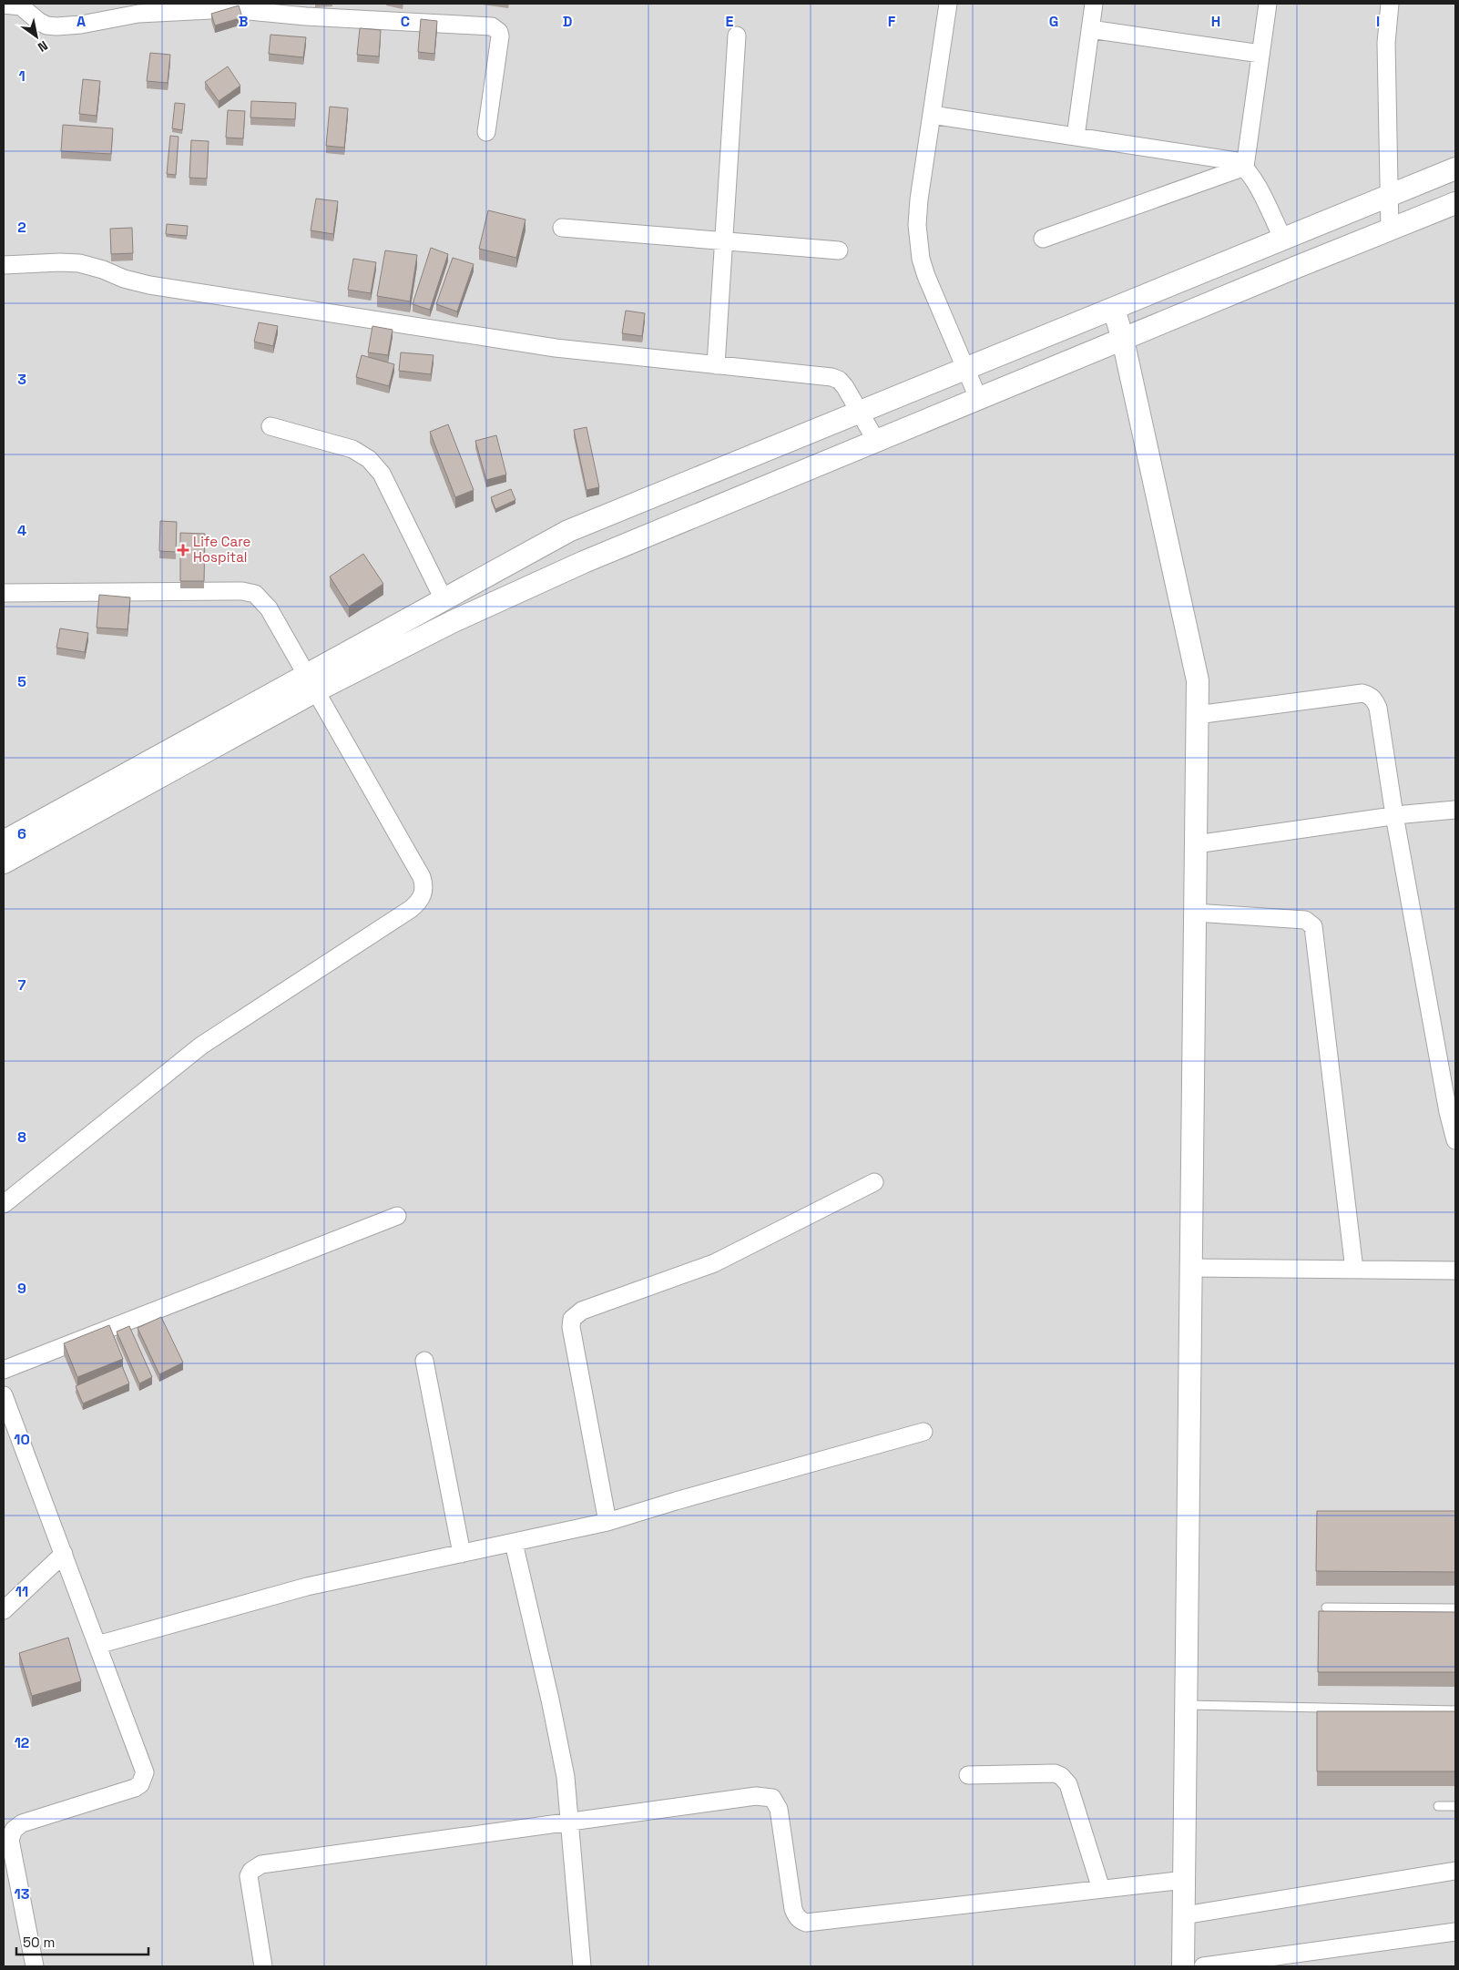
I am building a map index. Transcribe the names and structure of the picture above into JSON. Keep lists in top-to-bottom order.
{
  "places": {
    "health": ["Life Care Hospital"]
  },
  "scale_bar": "50 m",
  "north": "bottom right",
  "grid": {
    "columns": [
      "A",
      "B",
      "C",
      "D",
      "E",
      "F",
      "G",
      "H",
      "I"
    ],
    "rows": [
      "1",
      "2",
      "3",
      "4",
      "5",
      "6",
      "7",
      "8",
      "9",
      "10",
      "11",
      "12",
      "13"
    ]
  }
}
